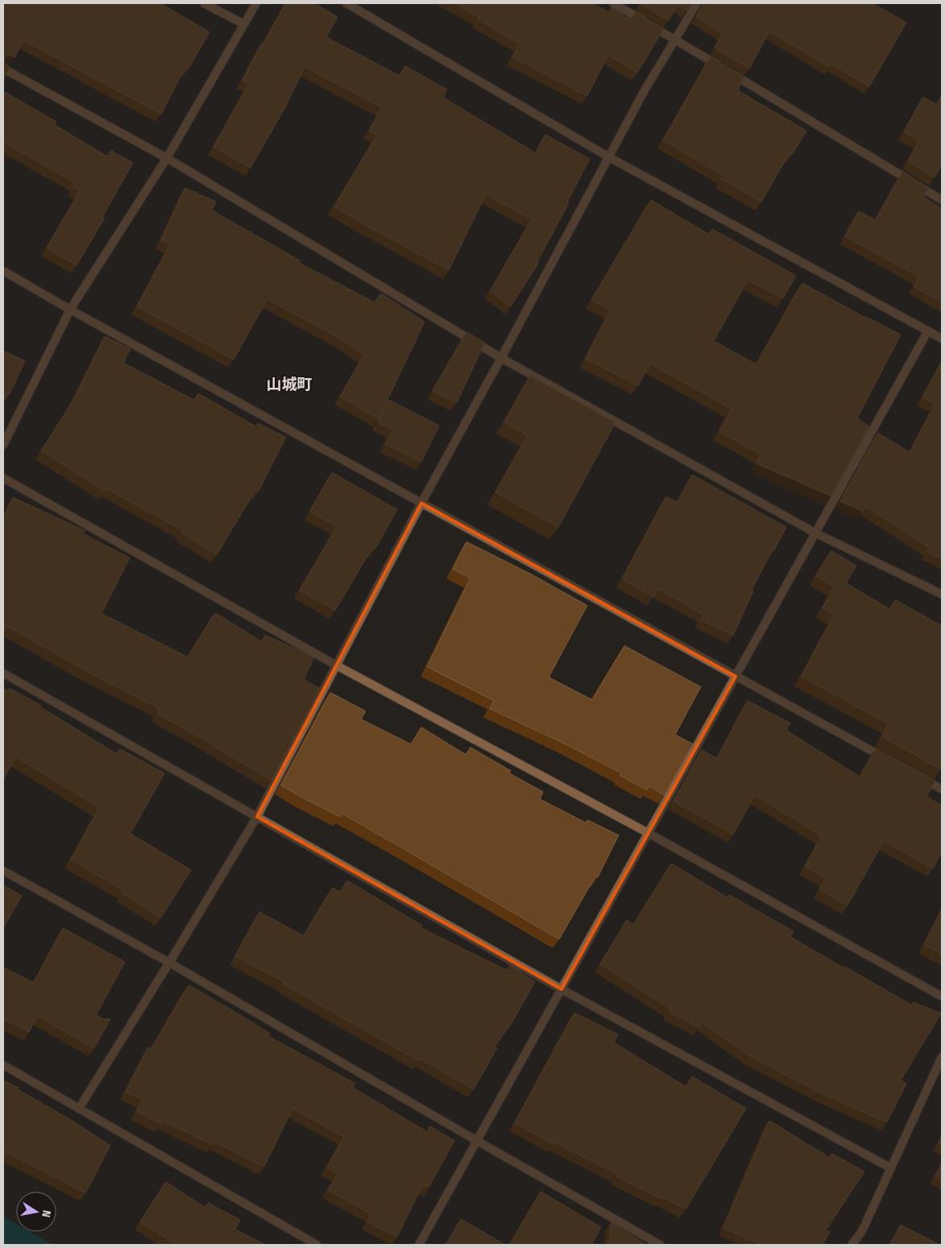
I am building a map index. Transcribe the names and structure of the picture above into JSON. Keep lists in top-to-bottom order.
{
  "districts": ["山城町"],
  "north": "right"
}
